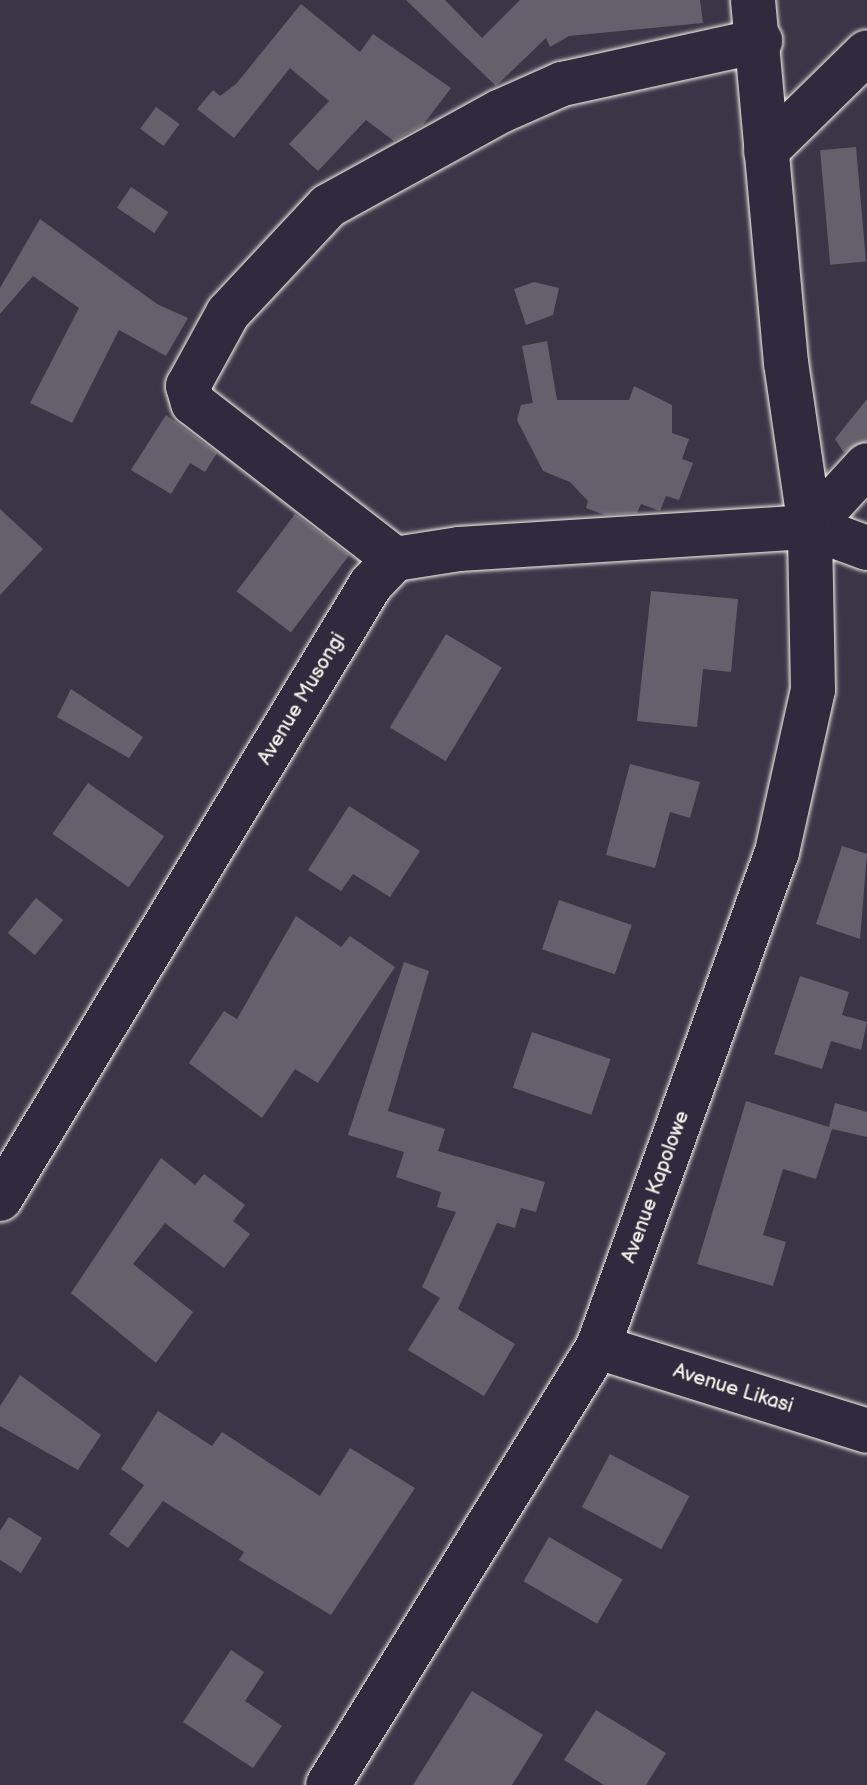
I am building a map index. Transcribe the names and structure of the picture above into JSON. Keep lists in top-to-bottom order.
{
  "streets": {
    "street": ["Avenue Musongi", "Avenue Kapolowe", "Avenue Likasi"]
  },
  "crossings": [
    ["Avenue Kapolowe", "Avenue Likasi"]
  ]
}
